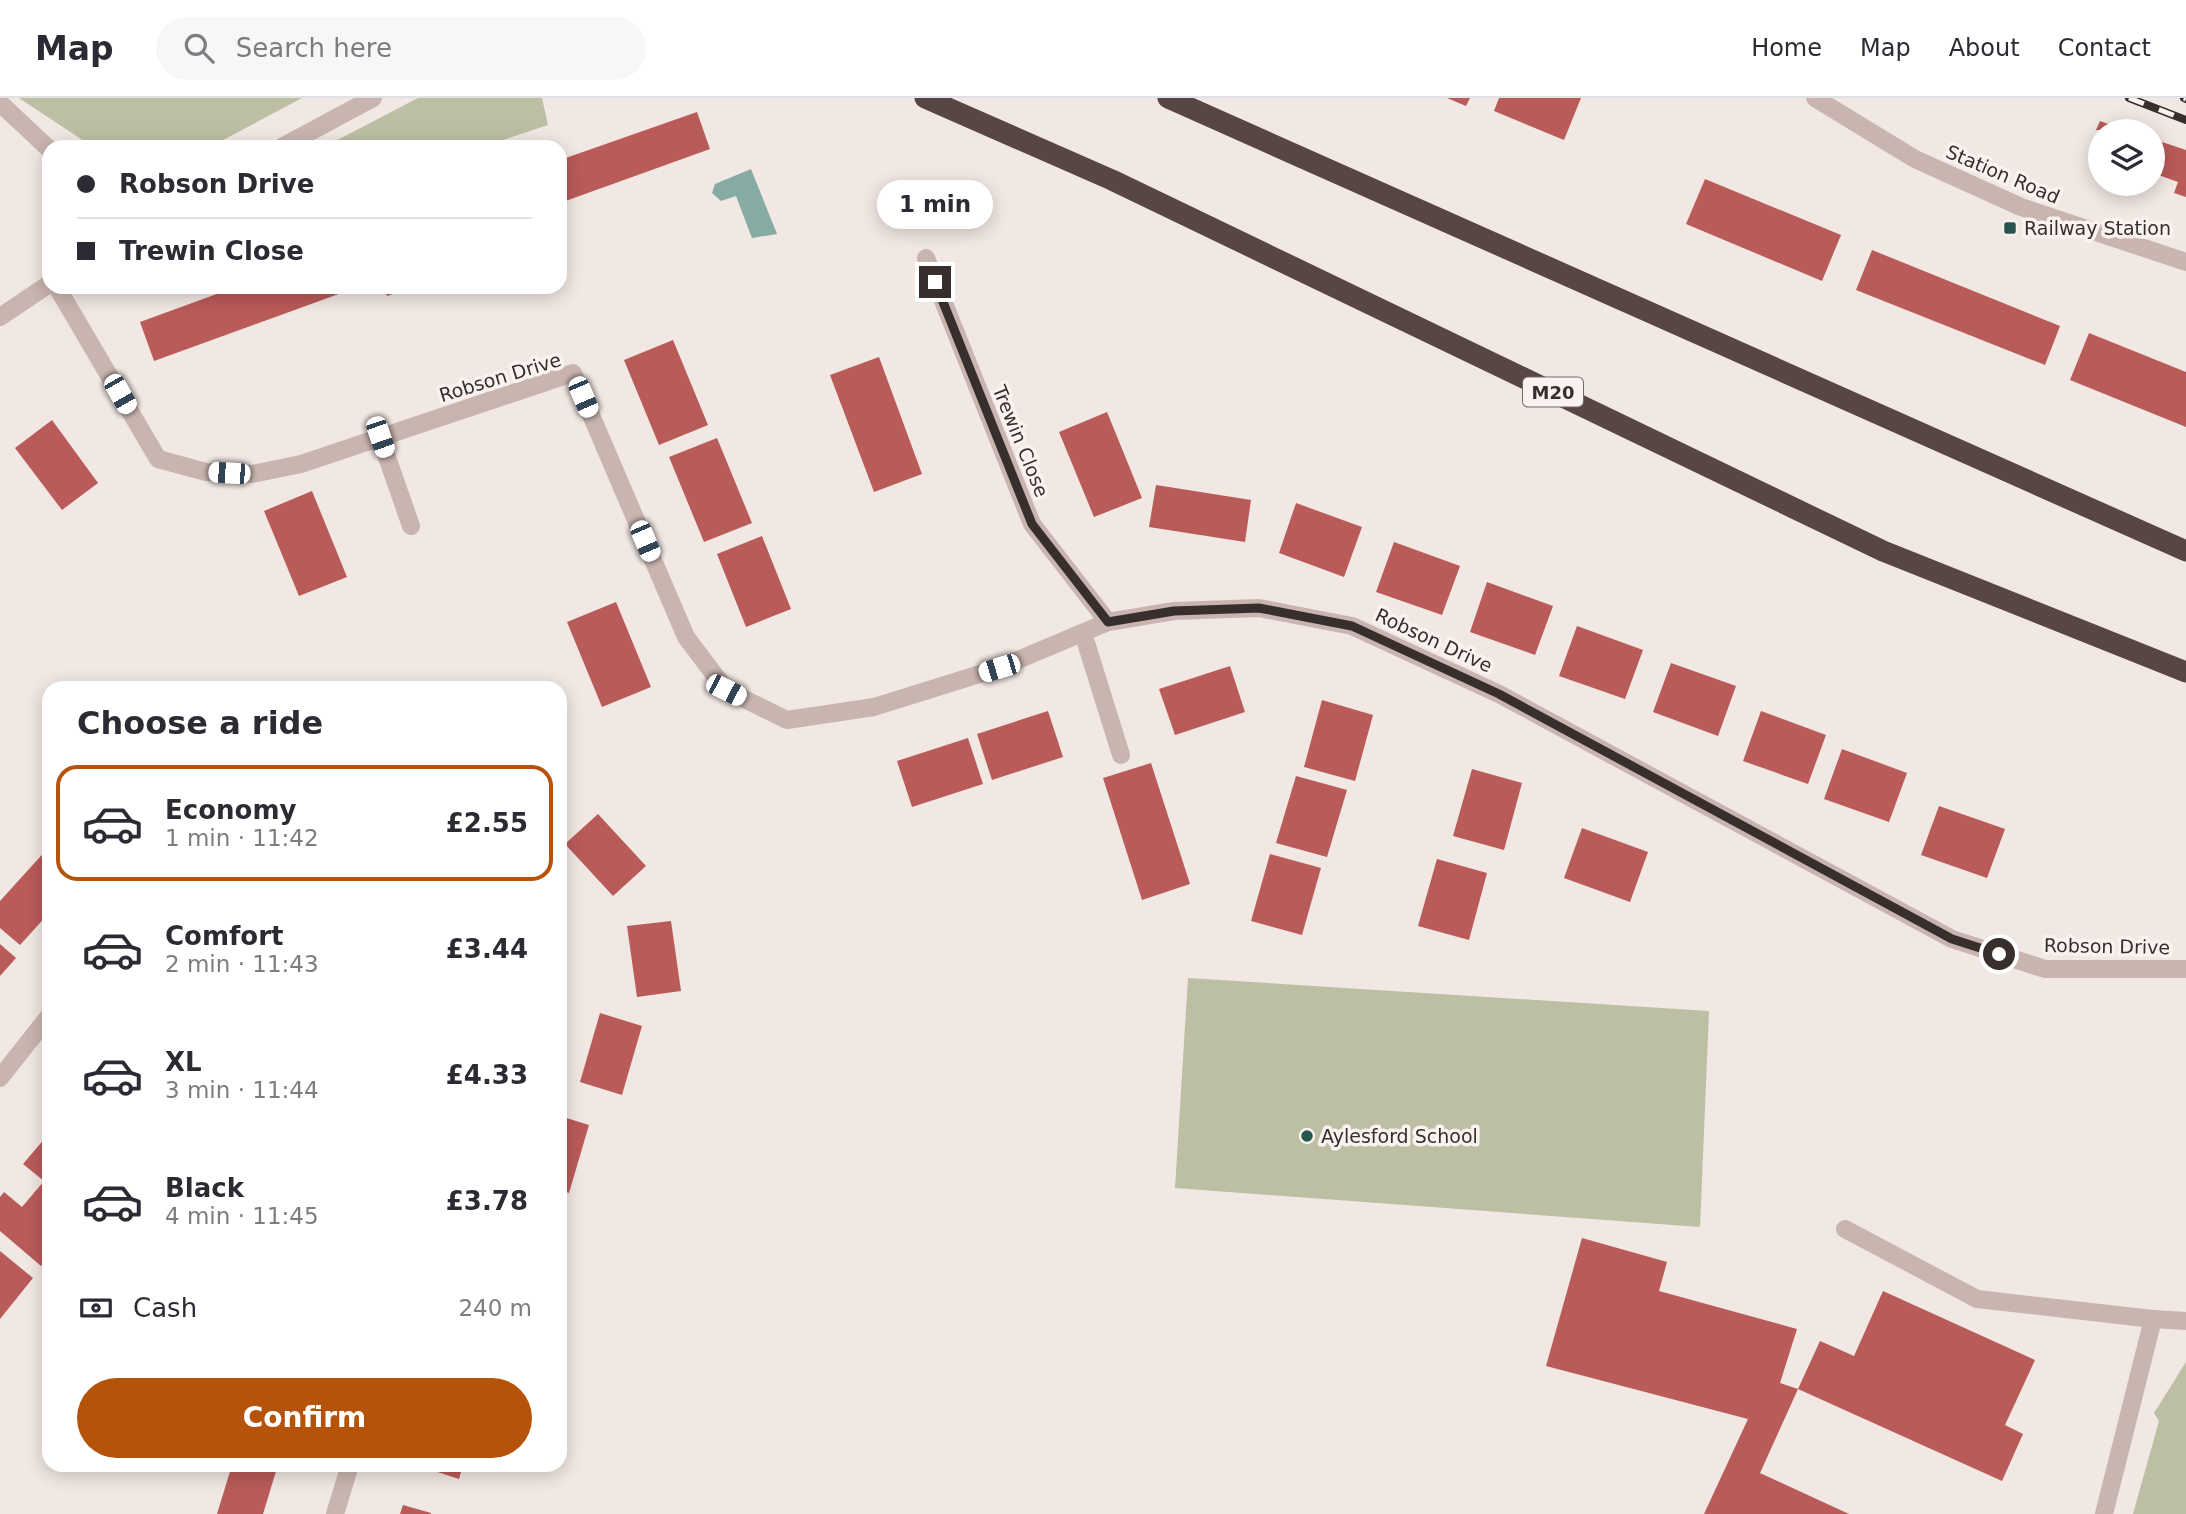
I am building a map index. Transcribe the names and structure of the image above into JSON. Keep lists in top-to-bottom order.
{
  "streets": {
    "highway": ["M20"],
    "street": ["Station Road", "Robson Drive", "Trewin Close"]
  },
  "crossings": [
    ["Robson Drive", "Trewin Close"]
  ],
  "places": {
    "transit": ["Railway Station"],
    "other": ["Aylesford School"]
  },
  "page": {
    "header": "Map",
    "search": "Search here",
    "nav": [
      "Home",
      "Map",
      "About",
      "Contact"
    ],
    "banner": ["Robson Drive", "Trewin Close"],
    "bubble": "1 min",
    "heading": "Choose a ride",
    "list": [
      {
        "name": "Economy",
        "note": "1 min · 11:42",
        "value": "£2.55"
      },
      {
        "name": "Comfort",
        "note": "2 min · 11:43",
        "value": "£3.44"
      },
      {
        "name": "XL",
        "note": "3 min · 11:44",
        "value": "£4.33"
      },
      {
        "name": "Black",
        "note": "4 min · 11:45",
        "value": "£3.78"
      }
    ],
    "pay": ["Cash", "240 m"],
    "buttons": "Confirm"
  }
}
